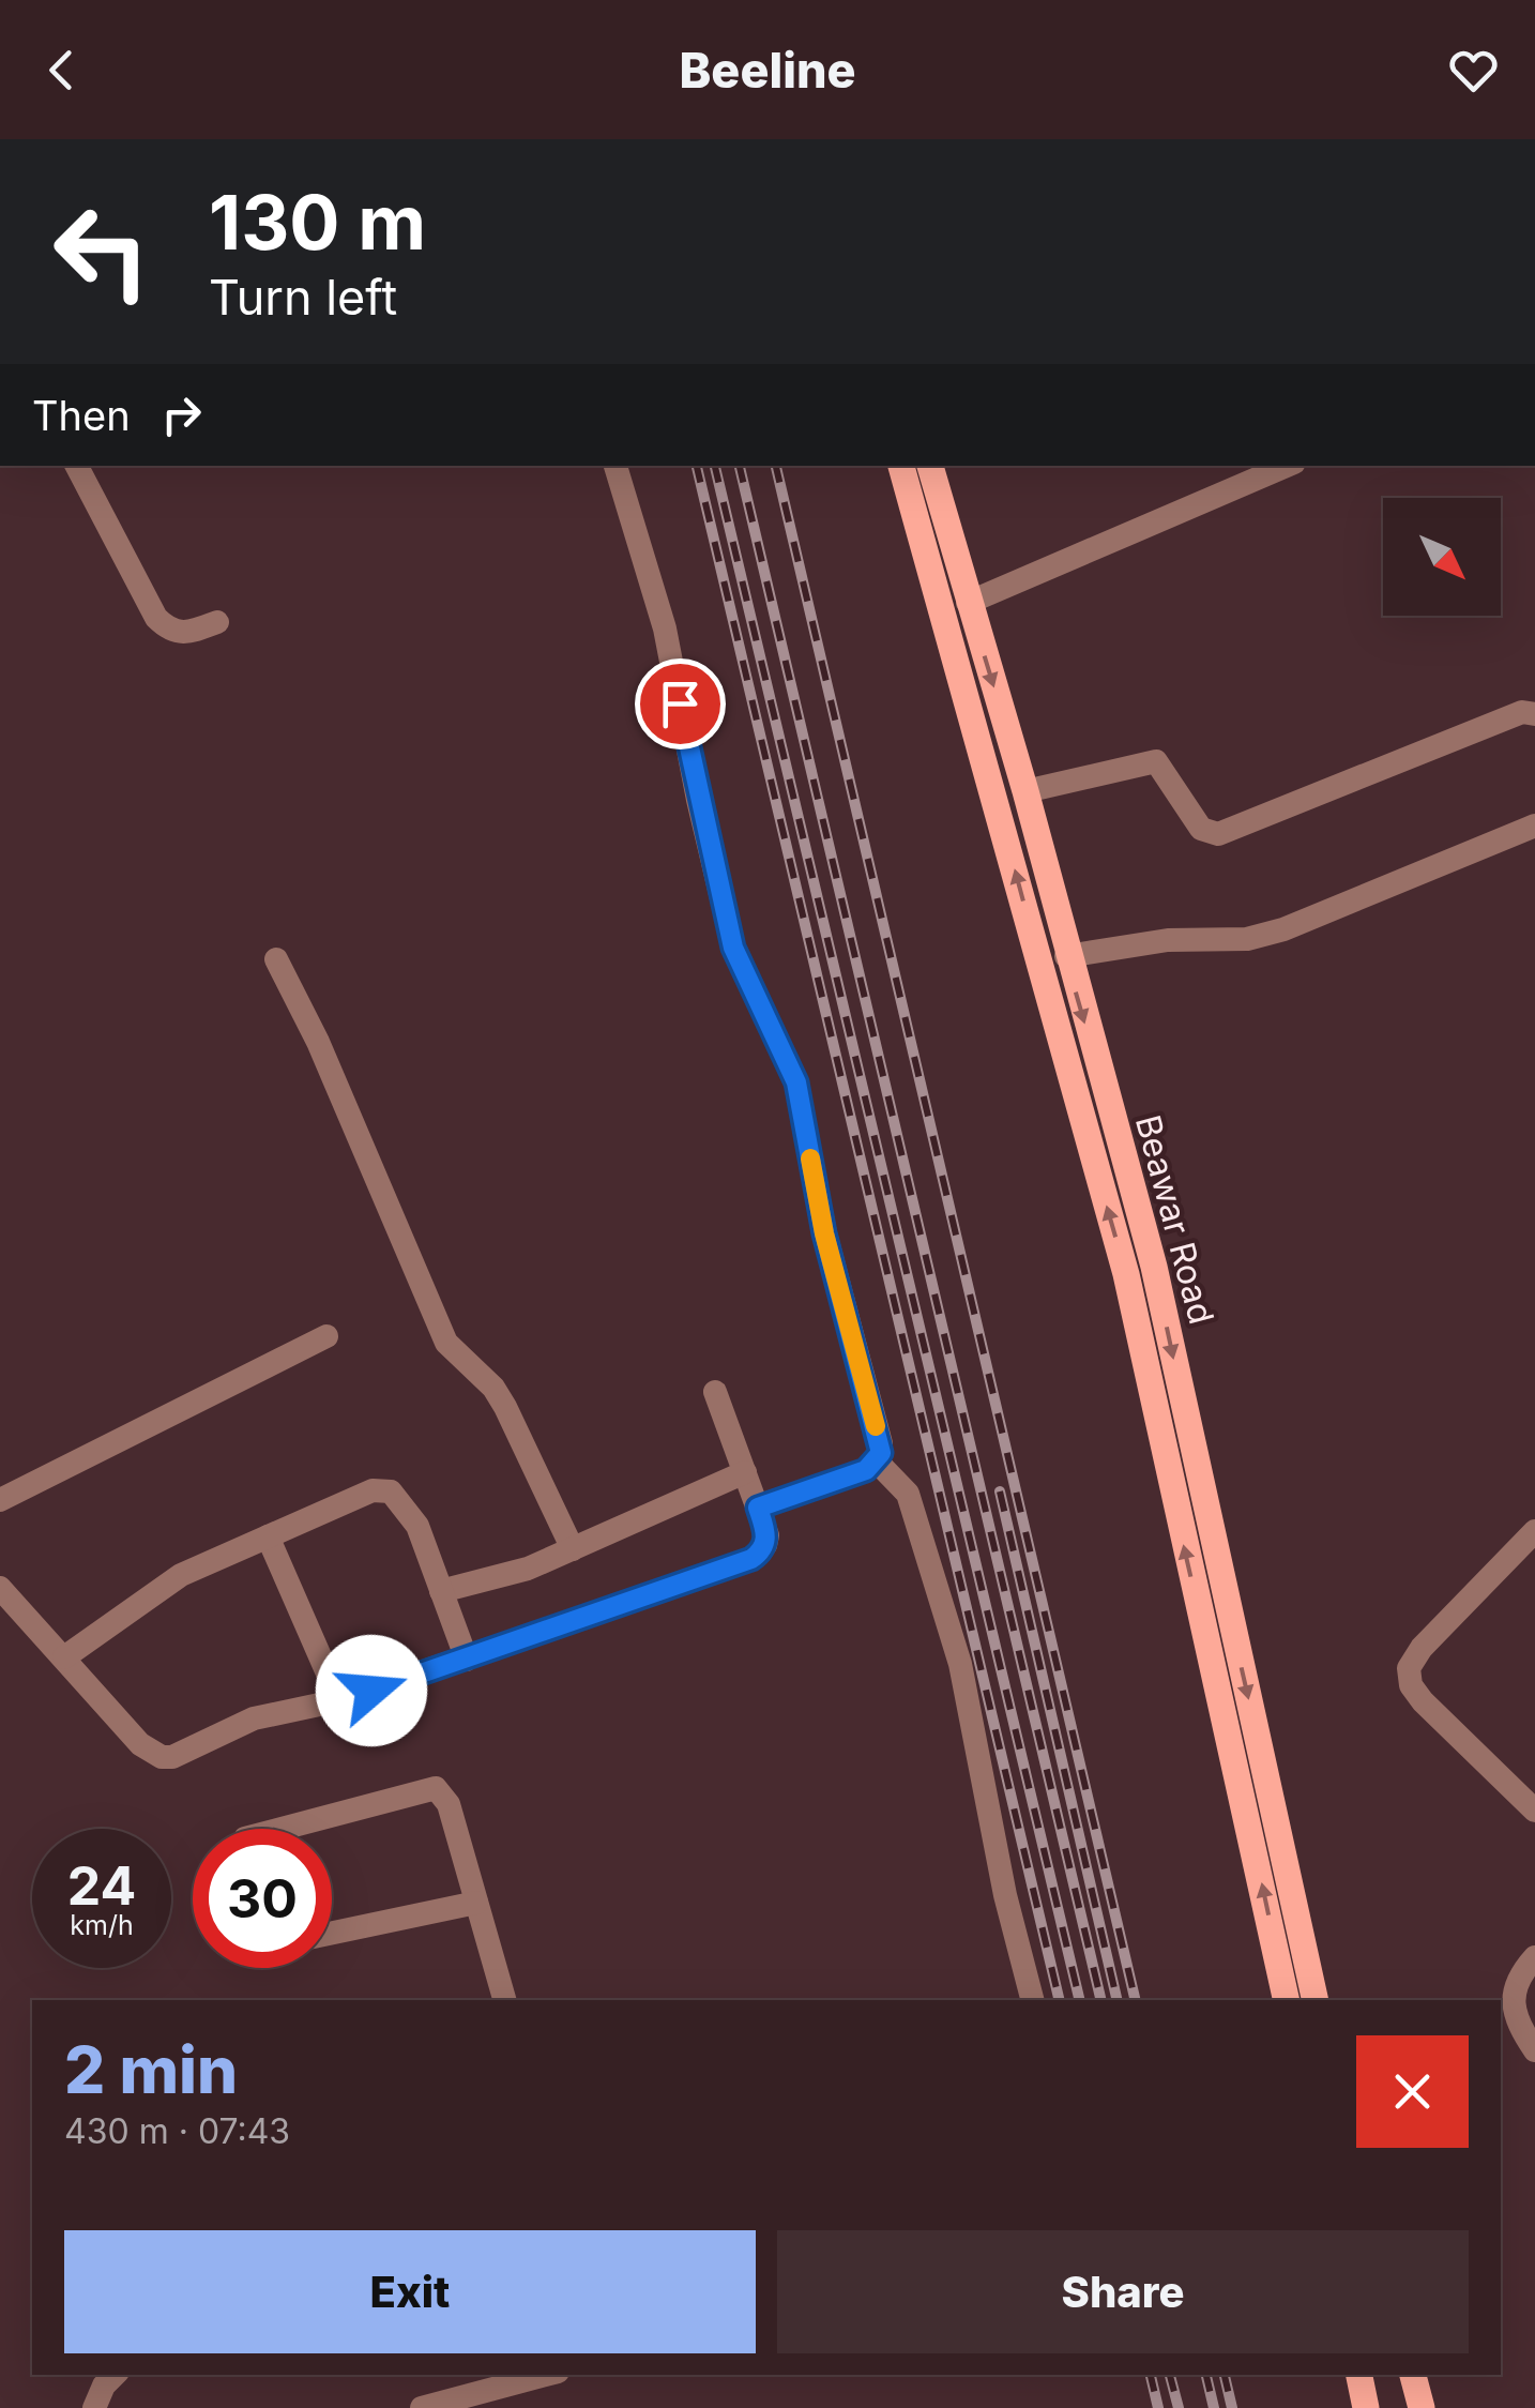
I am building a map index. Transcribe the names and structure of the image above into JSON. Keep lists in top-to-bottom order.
{
  "streets": {
    "main road": ["Beawar Road"]
  },
  "north": "bottom right",
  "page": {
    "header": "Beeline",
    "turn": ["130 m", "Turn left"],
    "then": "Then",
    "speed": "24 km/h",
    "limit": "30",
    "heading": ["2 min", "430 m · 07:43"],
    "buttons": ["Exit", "Share"]
  }
}
